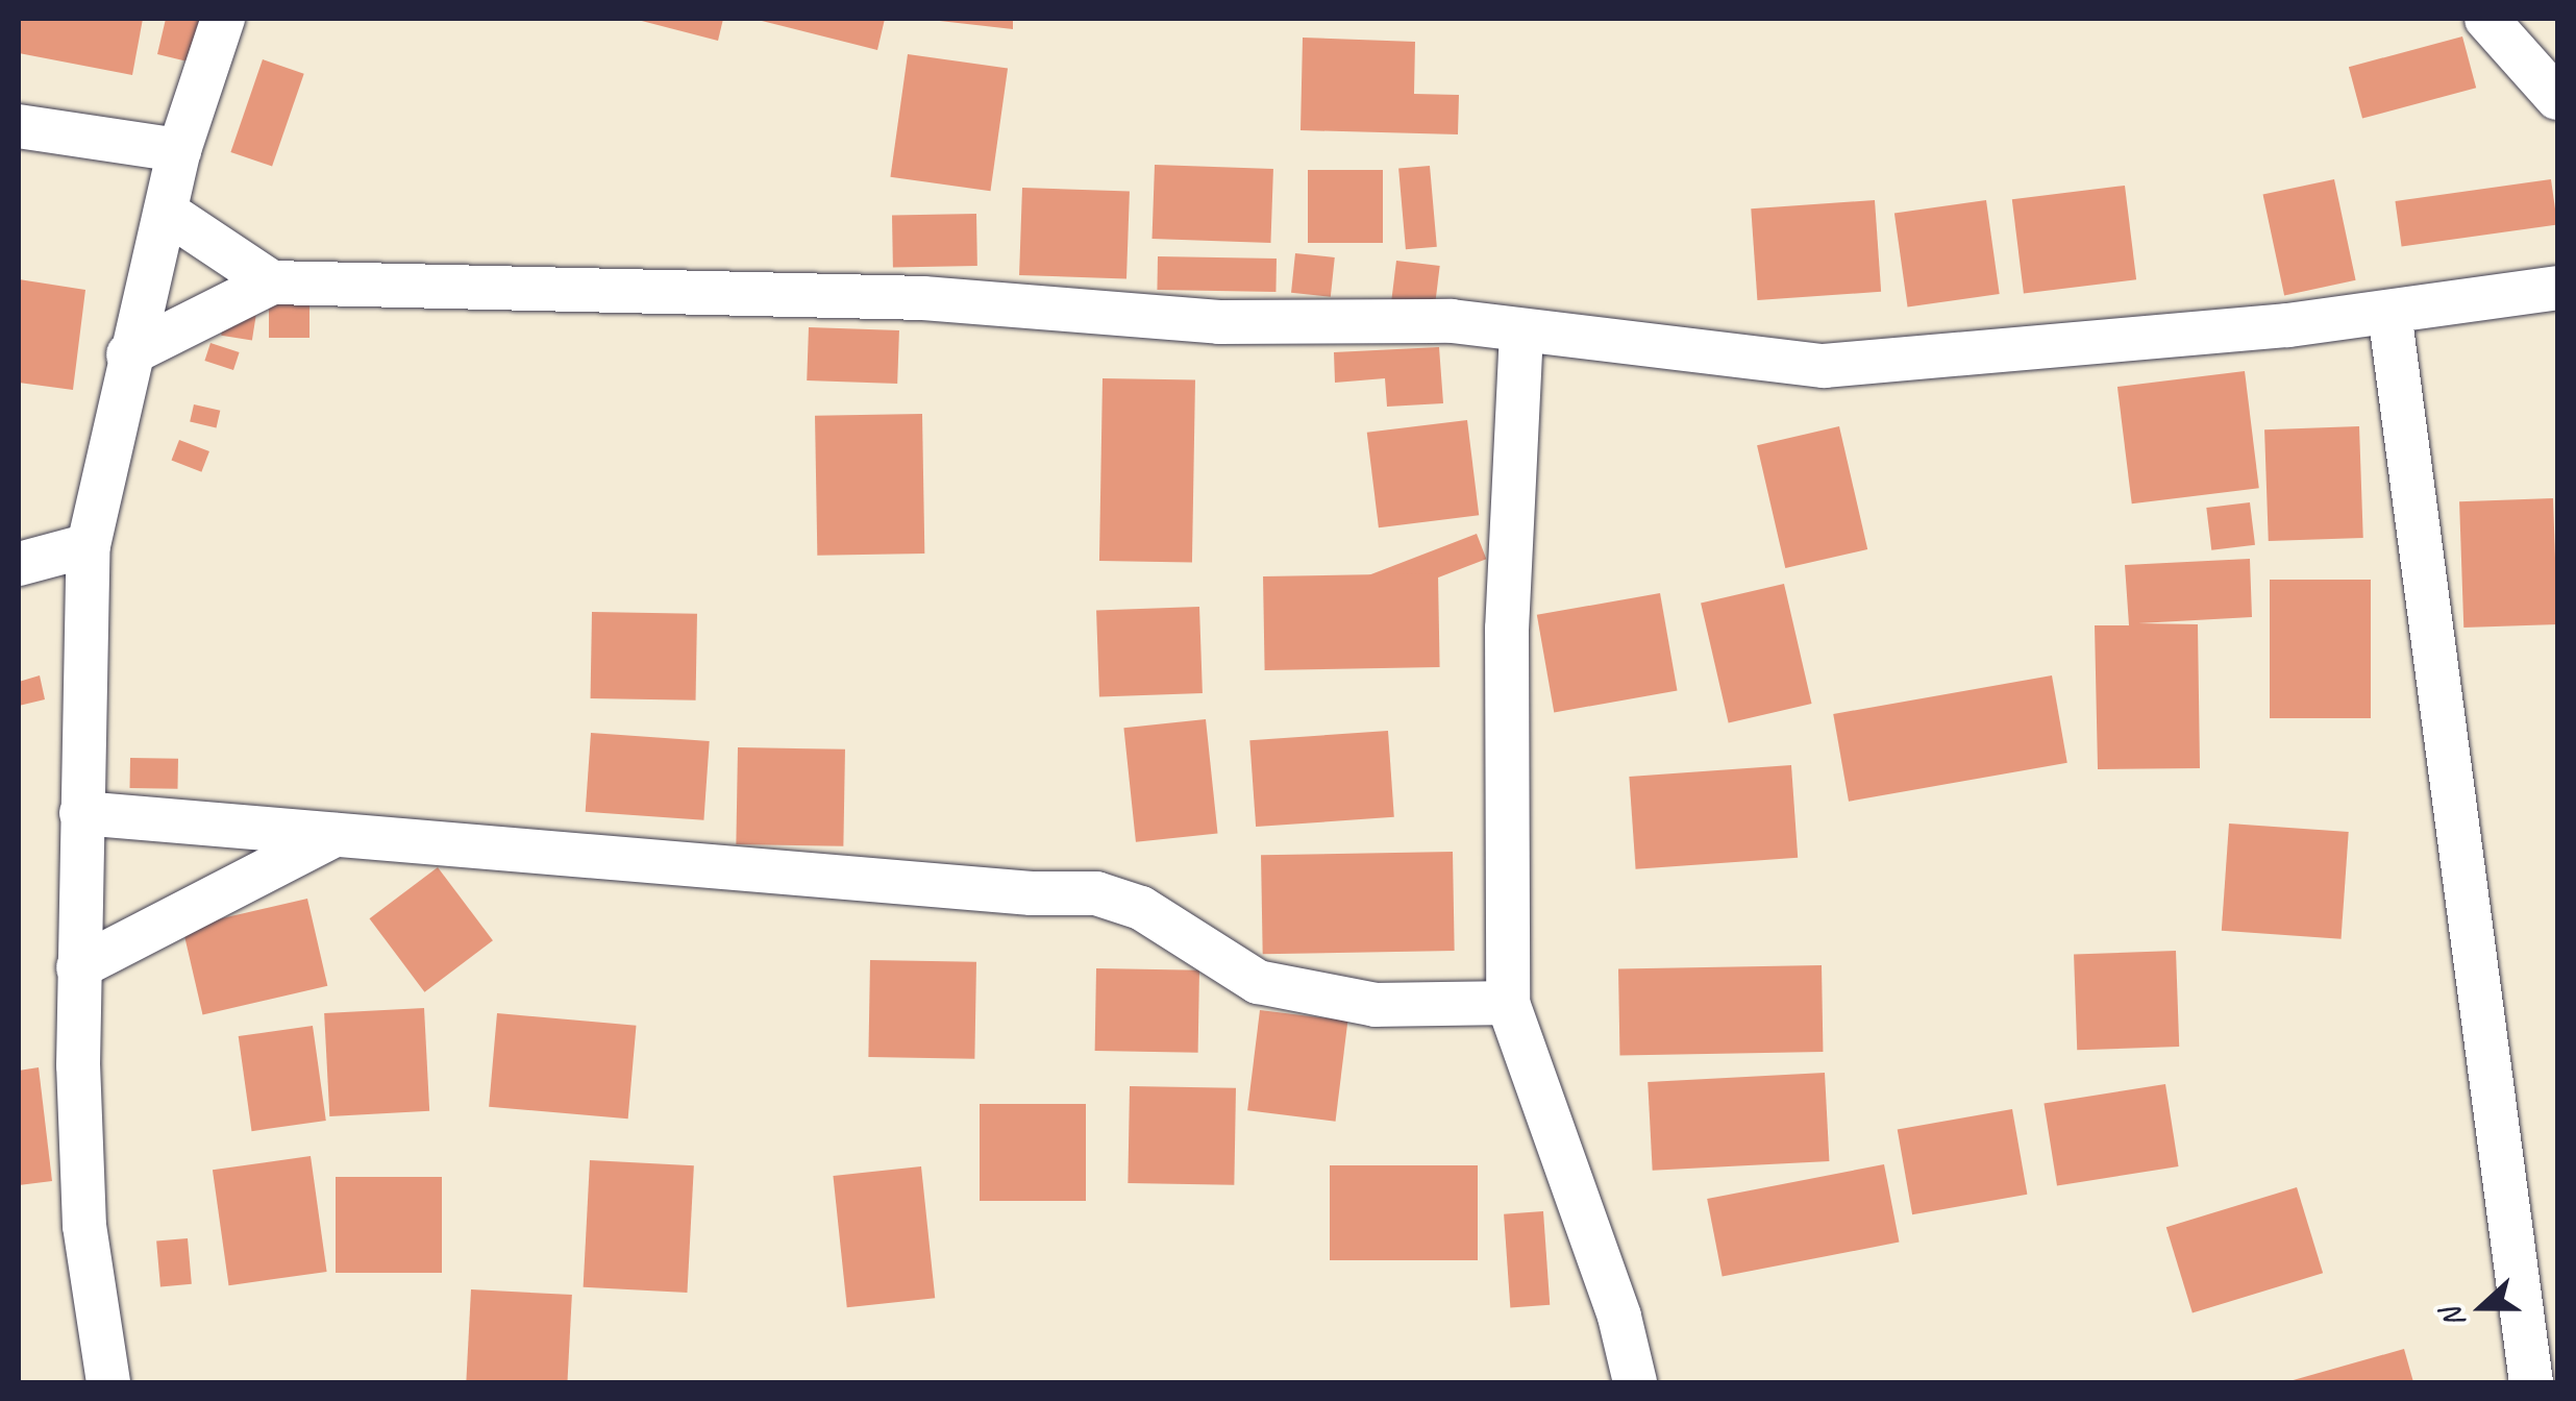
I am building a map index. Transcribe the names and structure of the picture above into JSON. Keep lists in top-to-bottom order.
{
  "north": "left"
}
